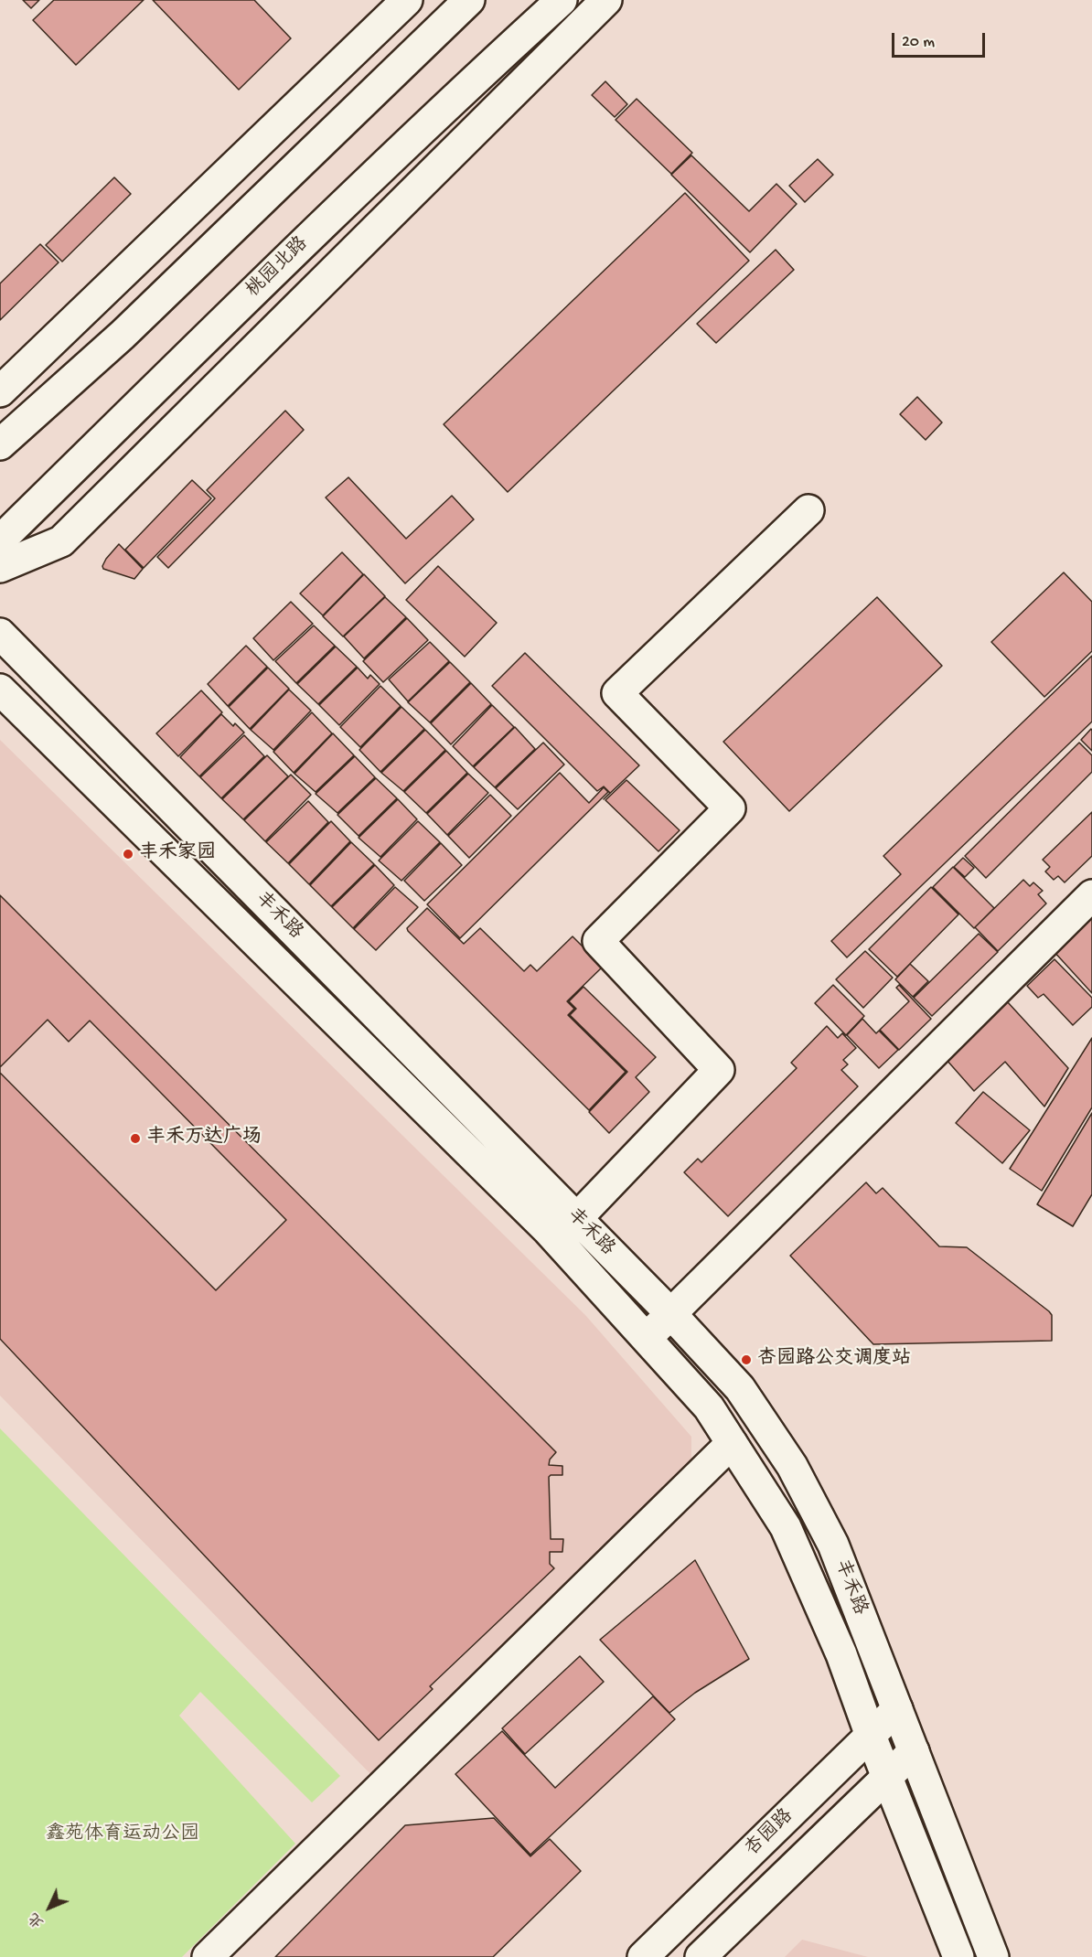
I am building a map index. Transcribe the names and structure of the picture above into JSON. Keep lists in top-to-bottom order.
{
  "streets": {
    "main road": ["桃园北路", "丰禾路", "杏园路"]
  },
  "crossings": [
    ["丰禾路", "杏园路"]
  ],
  "parks": ["鑫苑体育运动公园"],
  "places": ["丰禾家园", "丰禾万达广场", "杏园路公交调度站"],
  "scale_bar": "20 m",
  "north": "bottom left"
}
